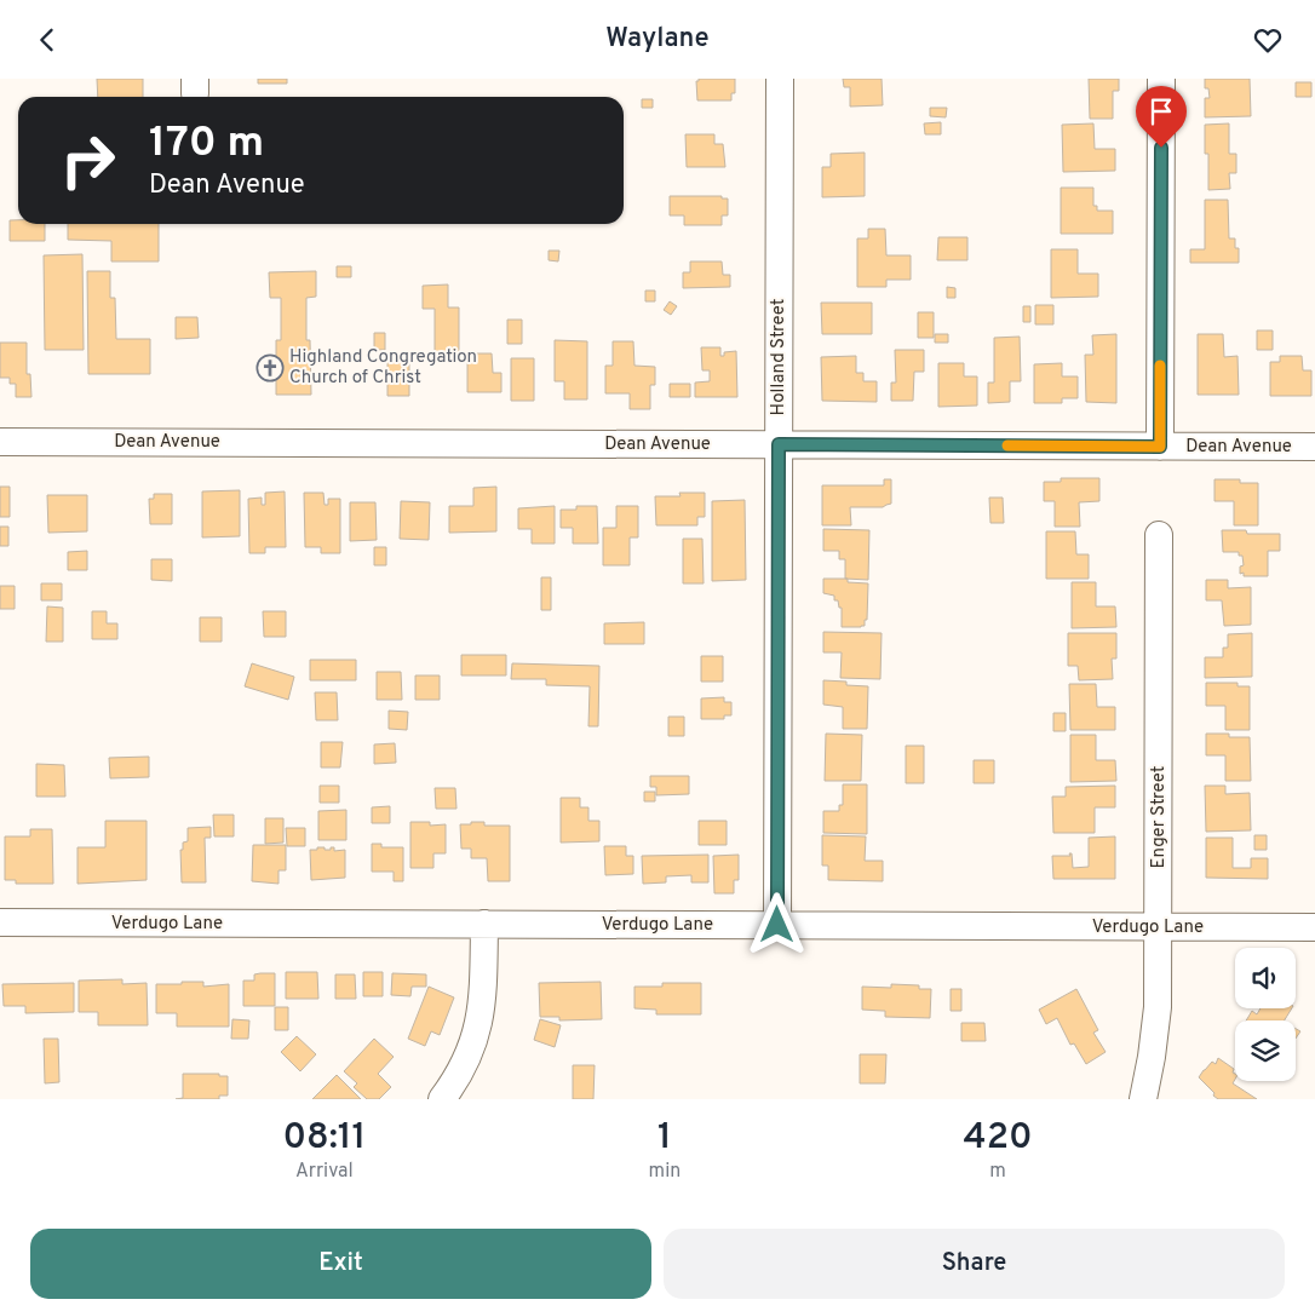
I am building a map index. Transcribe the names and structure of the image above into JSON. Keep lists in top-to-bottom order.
{
  "streets": {
    "street": [
      "Holland Street",
      "Dean Avenue",
      "Enger Street",
      "Verdugo Lane"
    ]
  },
  "crossings": [
    ["Holland Street", "Dean Avenue"],
    ["Holland Street", "Verdugo Lane"],
    ["Enger Street", "Verdugo Lane"]
  ],
  "places": {
    "church": ["Highland Congregation Church of Christ"]
  },
  "page": {
    "header": "Waylane",
    "turn": ["170 m", "Dean Avenue"],
    "eta": [
      "08:11",
      "Arrival",
      "1",
      "min",
      "420",
      "m"
    ],
    "buttons": ["Exit", "Share"]
  }
}
